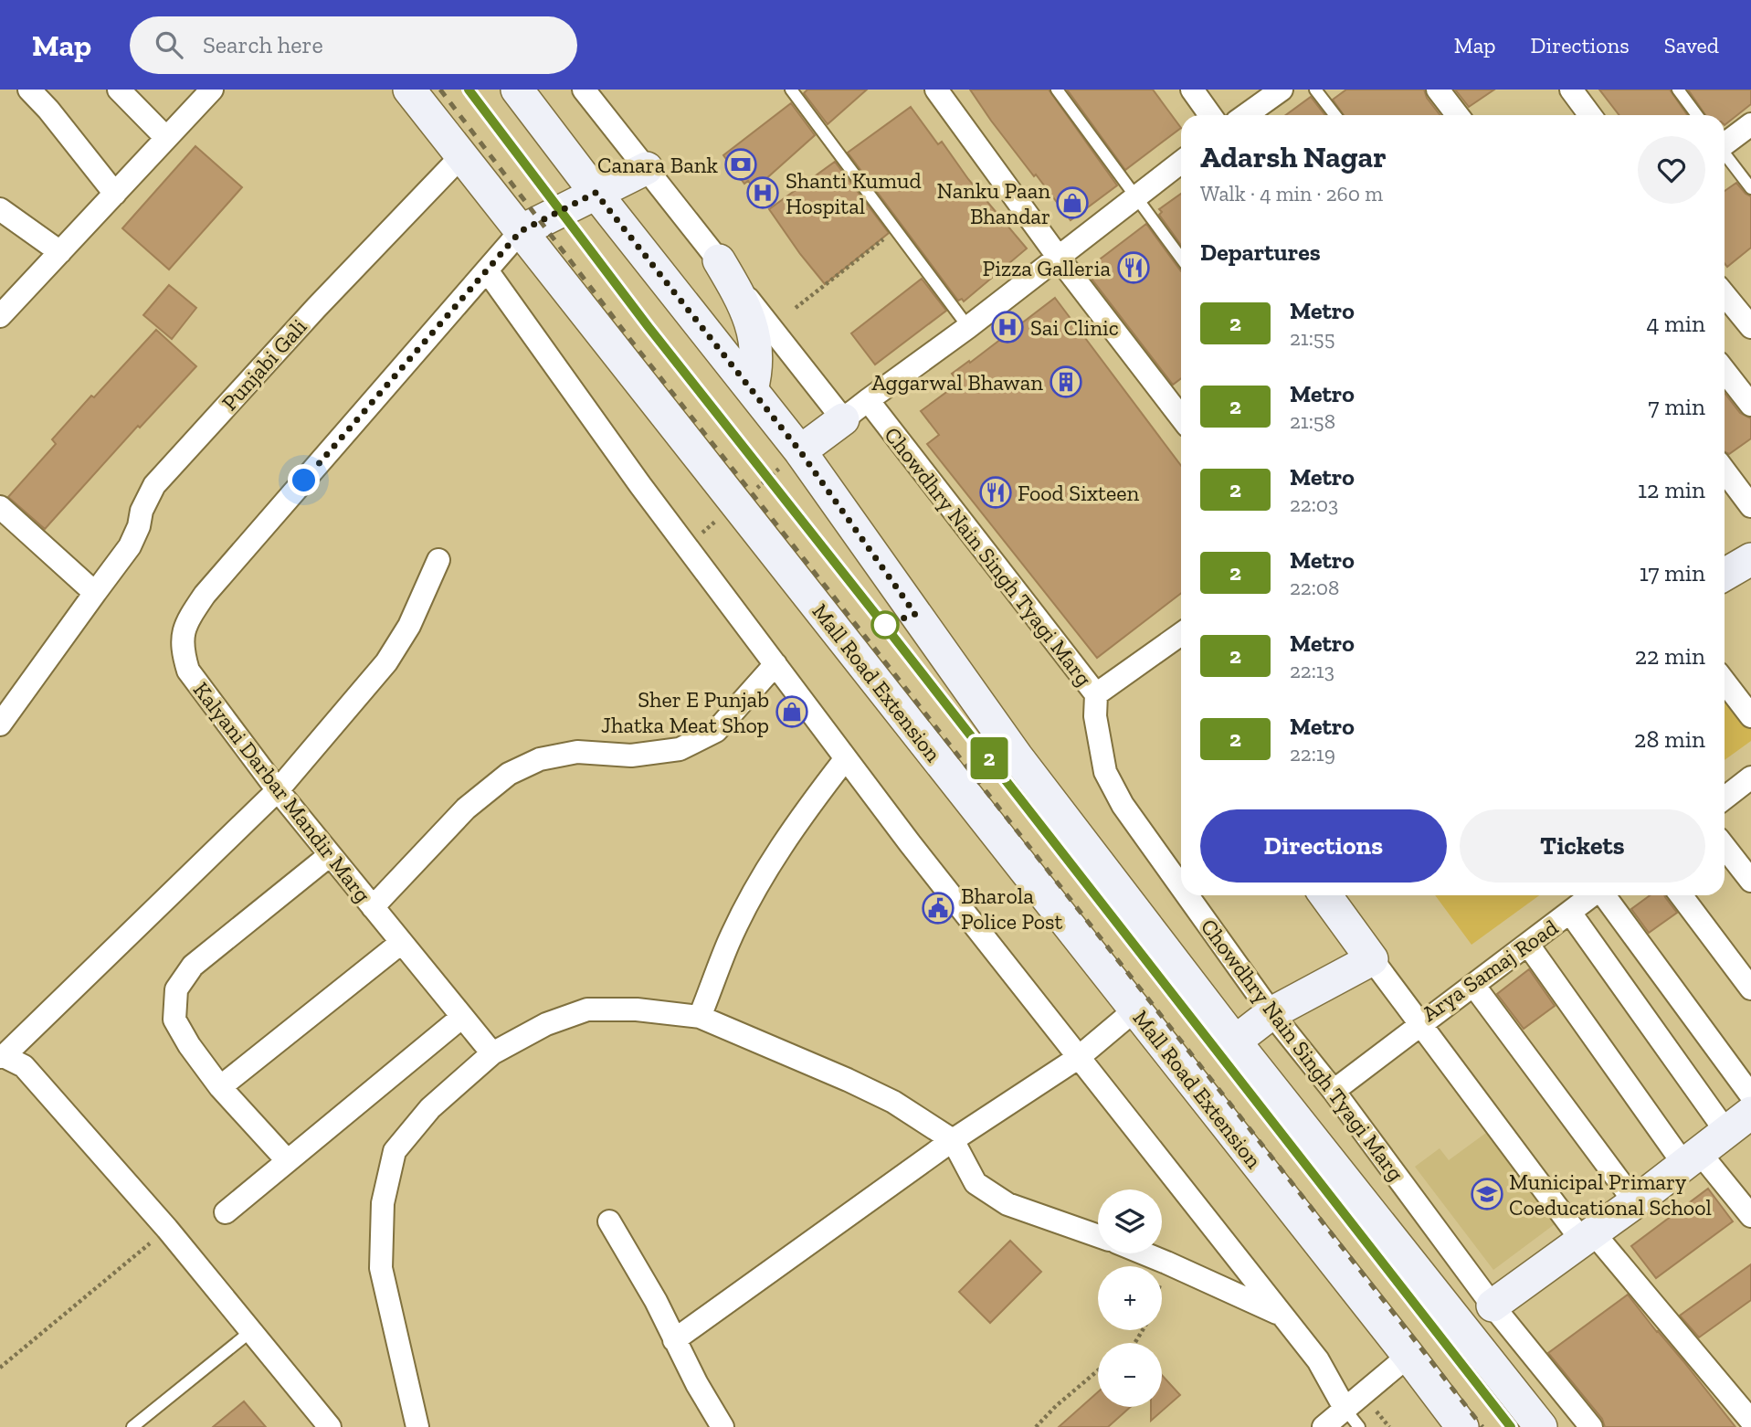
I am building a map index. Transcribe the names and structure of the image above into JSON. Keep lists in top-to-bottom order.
{
  "streets": {
    "main road": ["Mall Road Extension", "Arya Samaj Road"],
    "street": ["Punjabi Gali", "Chowdhry Nain Singh Tyagi Marg", "Kalyani Darbar Mandir Marg"]
  },
  "crossings": [
    ["Punjabi Gali", "Mall Road Extension"],
    ["Mall Road Extension", "Kalyani Darbar Mandir Marg"]
  ],
  "places": {
    "bank": ["Canara Bank"],
    "hospital": ["Shanti Kumud Hospital", "Sai Clinic"],
    "shop": ["Nanku Paan Bhandar", "Sher E Punjab Jhatka Meat Shop"],
    "restaurant": ["Pizza Galleria", "Food Sixteen"],
    "building": ["Aggarwal Bhawan"],
    "public building": ["Bharola Police Post"],
    "school or university": ["Municipal Primary Coeducational School"]
  },
  "lines": ["metro line 2"],
  "page": {
    "header": "Map",
    "search": "Search here",
    "nav": ["Map", "Directions", "Saved"],
    "on_map": "2",
    "heading": [
      ["Adarsh Nagar", "Walk · 4 min · 260 m"],
      "Departures"
    ],
    "list": [
      {
        "mark": "2",
        "name": "Metro",
        "note": "21:55",
        "value": "4 min"
      },
      {
        "mark": "2",
        "name": "Metro",
        "note": "21:58",
        "value": "7 min"
      },
      {
        "mark": "2",
        "name": "Metro",
        "note": "22:03",
        "value": "12 min"
      },
      {
        "mark": "2",
        "name": "Metro",
        "note": "22:08",
        "value": "17 min"
      },
      {
        "mark": "2",
        "name": "Metro",
        "note": "22:13",
        "value": "22 min"
      },
      {
        "mark": "2",
        "name": "Metro",
        "note": "22:19",
        "value": "28 min"
      }
    ],
    "buttons": ["Directions", "Tickets"],
    "map_buttons": ["+", "−"]
  }
}
